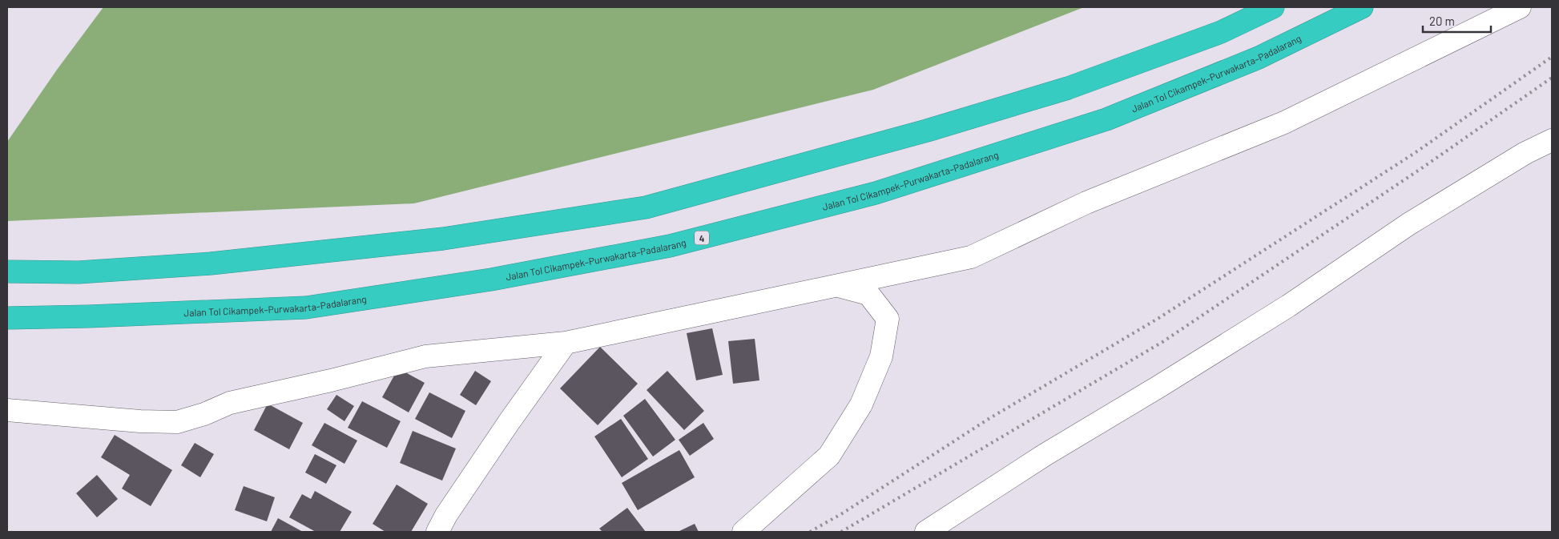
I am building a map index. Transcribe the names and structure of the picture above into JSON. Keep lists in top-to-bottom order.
{
  "streets": {
    "highway": ["Jalan Tol Cikampek–Purwakarta–Padalarang", "4"]
  },
  "scale_bar": "20 m"
}
